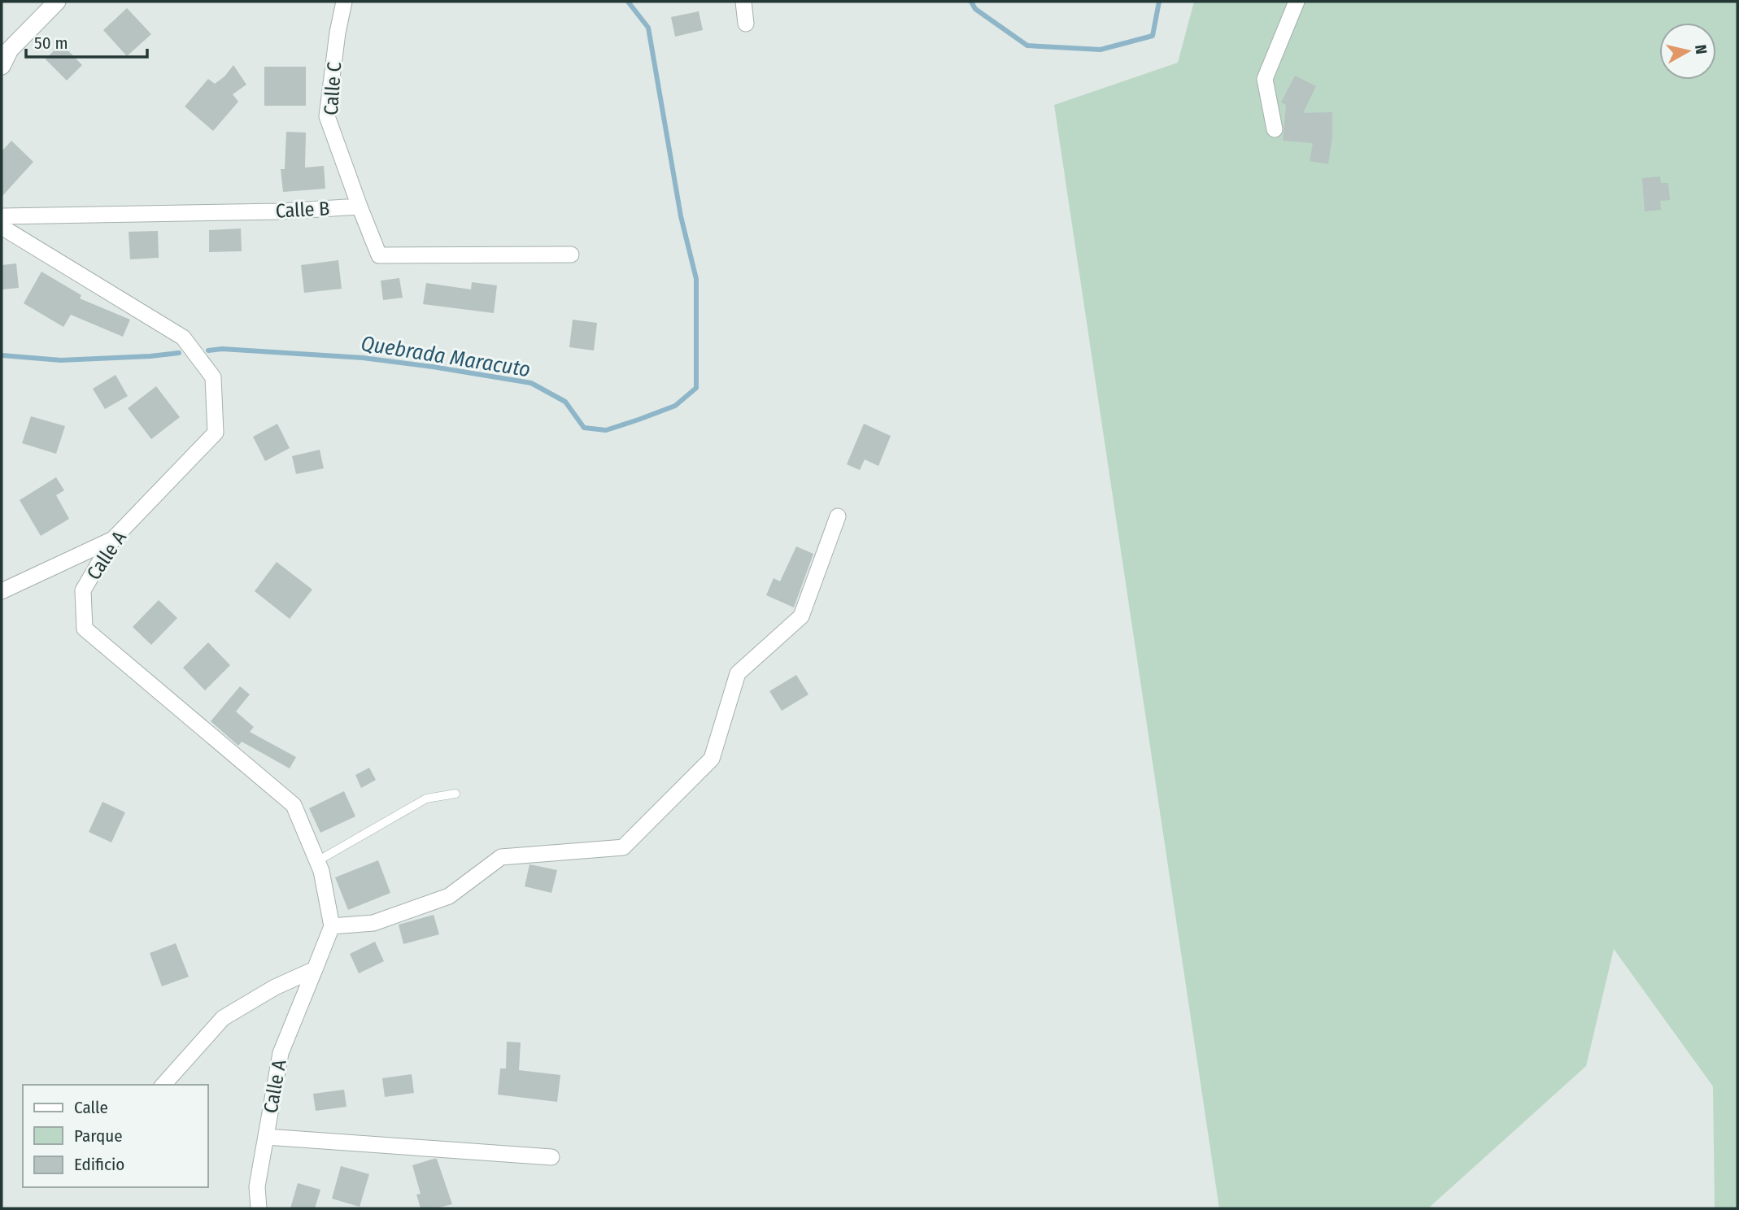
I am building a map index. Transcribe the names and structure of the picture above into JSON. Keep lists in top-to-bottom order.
{
  "streets": {
    "street": ["Calle C", "Calle B", "Calle A"]
  },
  "crossings": [
    ["Calle C", "Calle B"]
  ],
  "water": ["Quebrada Maracuto"],
  "legend": ["Calle", "Parque", "Edificio"],
  "scale_bar": "50 m",
  "north": "right"
}
